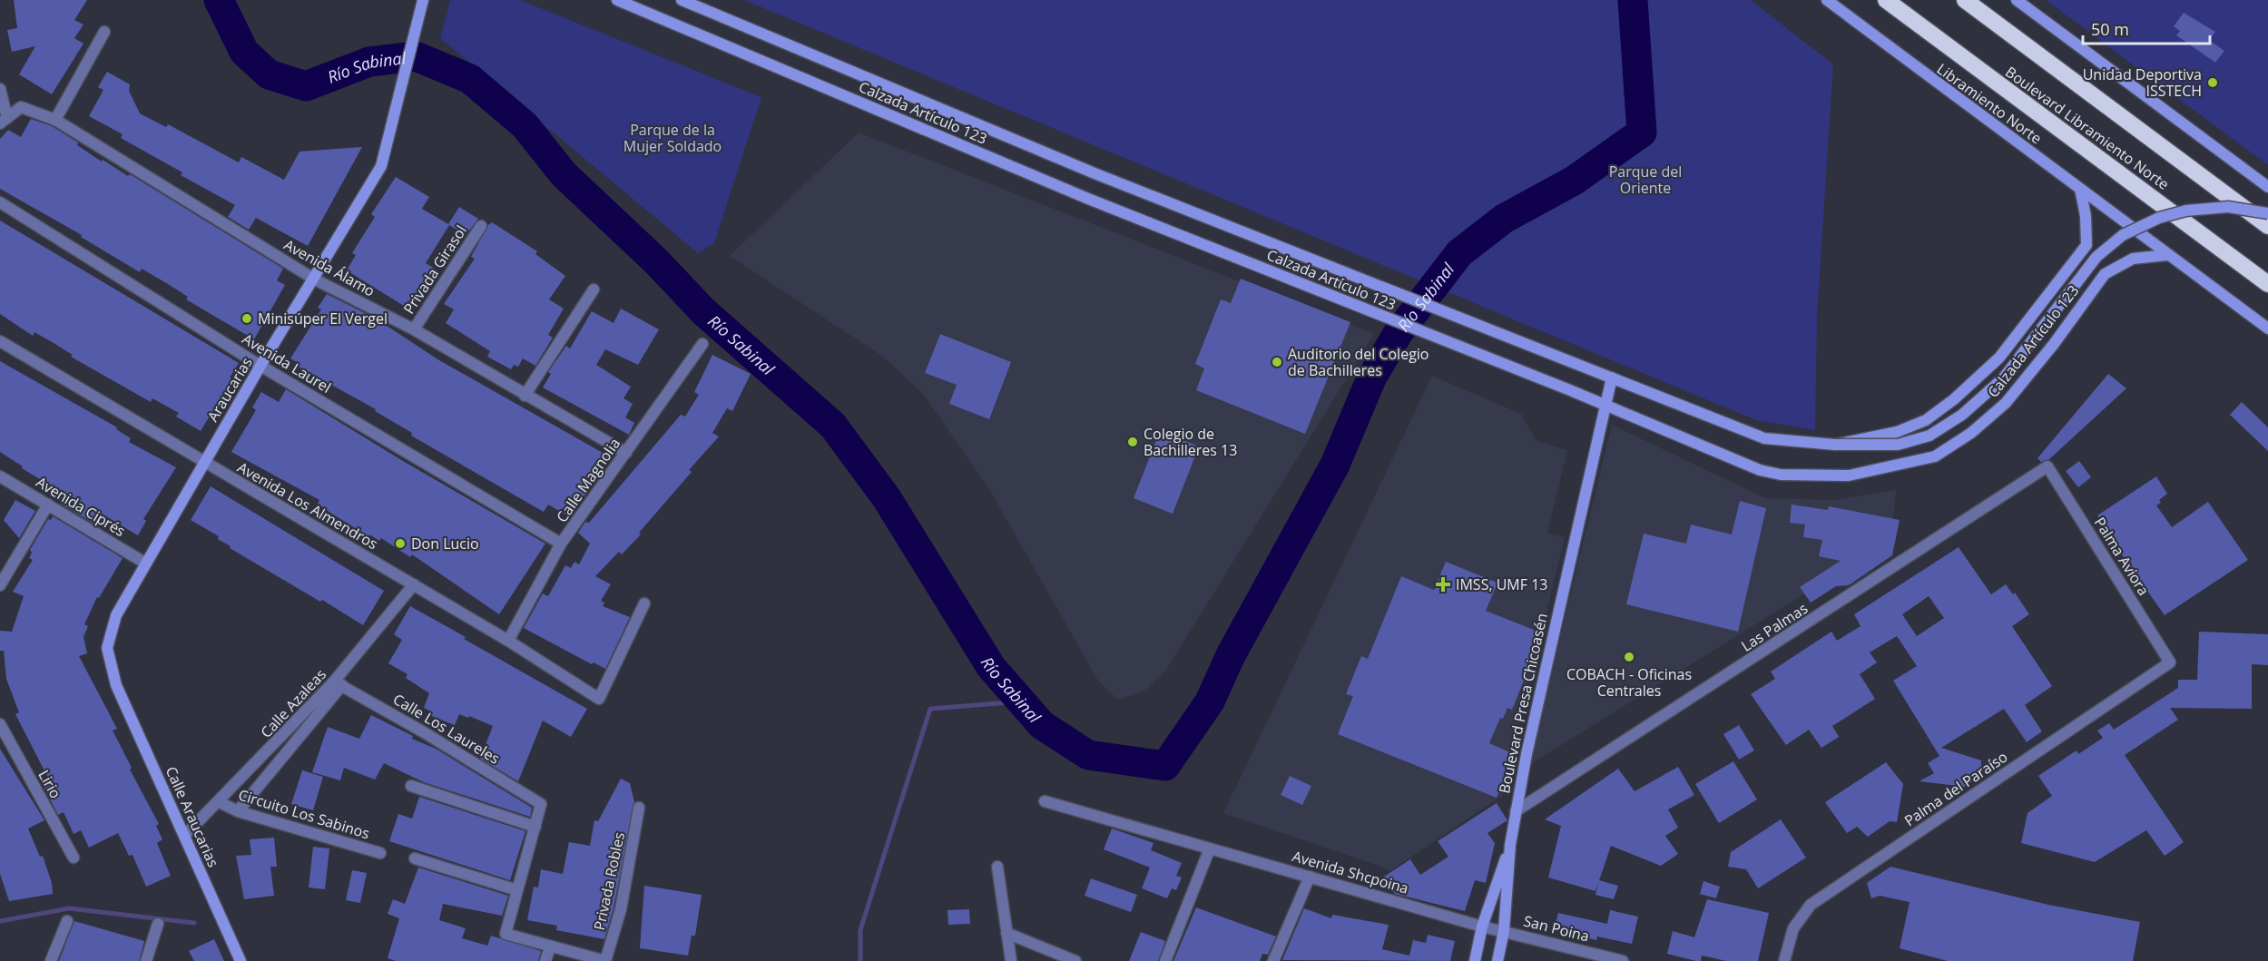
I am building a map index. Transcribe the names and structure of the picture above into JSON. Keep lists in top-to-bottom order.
{
  "streets": {
    "highway": ["Boulevard Libramiento Norte"],
    "main road": [
      "Libramiento Norte",
      "Calzada Artículo 123",
      "Araucarias",
      "Boulevard Presa Chicoasén",
      "Calle Araucarias"
    ],
    "street": [
      "Avenida Álamo",
      "Privada Girasol",
      "Avenida Laurel",
      "Calle Magnolia",
      "Avenida Los Almendros",
      "Avenida Ciprés",
      "Palma Aviora",
      "Las Palmas",
      "Calle Azaleas",
      "Calle Los Laureles",
      "Lirio",
      "Palma del Paraíso",
      "Circuito Los Sabinos",
      "Avenida Shcpoina",
      "Privada Robles",
      "San Poina"
    ]
  },
  "crossings": [
    ["Libramiento Norte", "Calzada Artículo 123"],
    ["Calzada Artículo 123", "Boulevard Presa Chicoasén"],
    ["Avenida Álamo", "Privada Girasol"],
    ["Avenida Álamo", "Araucarias"],
    ["Avenida Álamo", "Calle Magnolia"],
    ["Avenida Laurel", "Araucarias"],
    ["Avenida Laurel", "Calle Magnolia"],
    ["Araucarias", "Avenida Los Almendros"],
    ["Araucarias", "Avenida Ciprés"],
    ["Araucarias", "Calle Araucarias"],
    ["Calle Magnolia", "Avenida Los Almendros"],
    ["Avenida Los Almendros", "Calle Azaleas"],
    ["Palma Aviora", "Las Palmas"],
    ["Palma Aviora", "Palma del Paraíso"],
    ["Las Palmas", "Boulevard Presa Chicoasén"],
    ["Calle Azaleas", "Calle Los Laureles"],
    ["Calle Azaleas", "Circuito Los Sabinos"],
    ["Calle Azaleas", "Calle Araucarias"],
    ["Boulevard Presa Chicoasén", "Avenida Shcpoina"],
    ["Boulevard Presa Chicoasén", "San Poina"],
    ["Avenida Shcpoina", "San Poina"]
  ],
  "water": ["Río Sabinal"],
  "parks": ["Parque de la Mujer Soldado", "Parque del Oriente"],
  "places": {
    "other": [
      "Unidad Deportiva ISSTECH",
      "Minisúper El Vergel",
      "Auditorio del Colegio de Bachilleres",
      "Colegio de Bachilleres 13",
      "Don Lucio",
      "COBACH - Oficinas Centrales"
    ],
    "health": ["IMSS, UMF 13"]
  },
  "scale_bar": "50 m"
}
